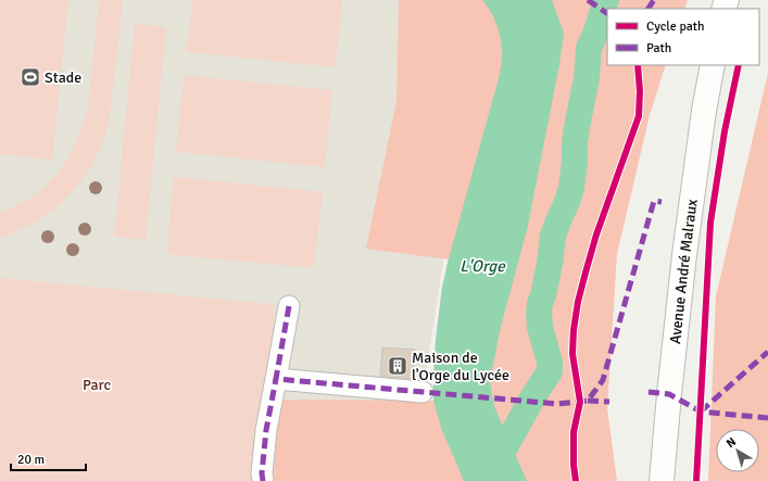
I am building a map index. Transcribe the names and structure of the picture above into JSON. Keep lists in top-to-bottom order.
{
  "streets": {
    "main road": ["Avenue André Malraux"]
  },
  "water": ["L'Orge"],
  "parks": ["Parc"],
  "places": {
    "sports": ["Stade"],
    "building": ["Maison de l'Orge du Lycée"]
  },
  "legend": ["Cycle path", "Path"],
  "scale_bar": "20 m",
  "north": "top left"
}
